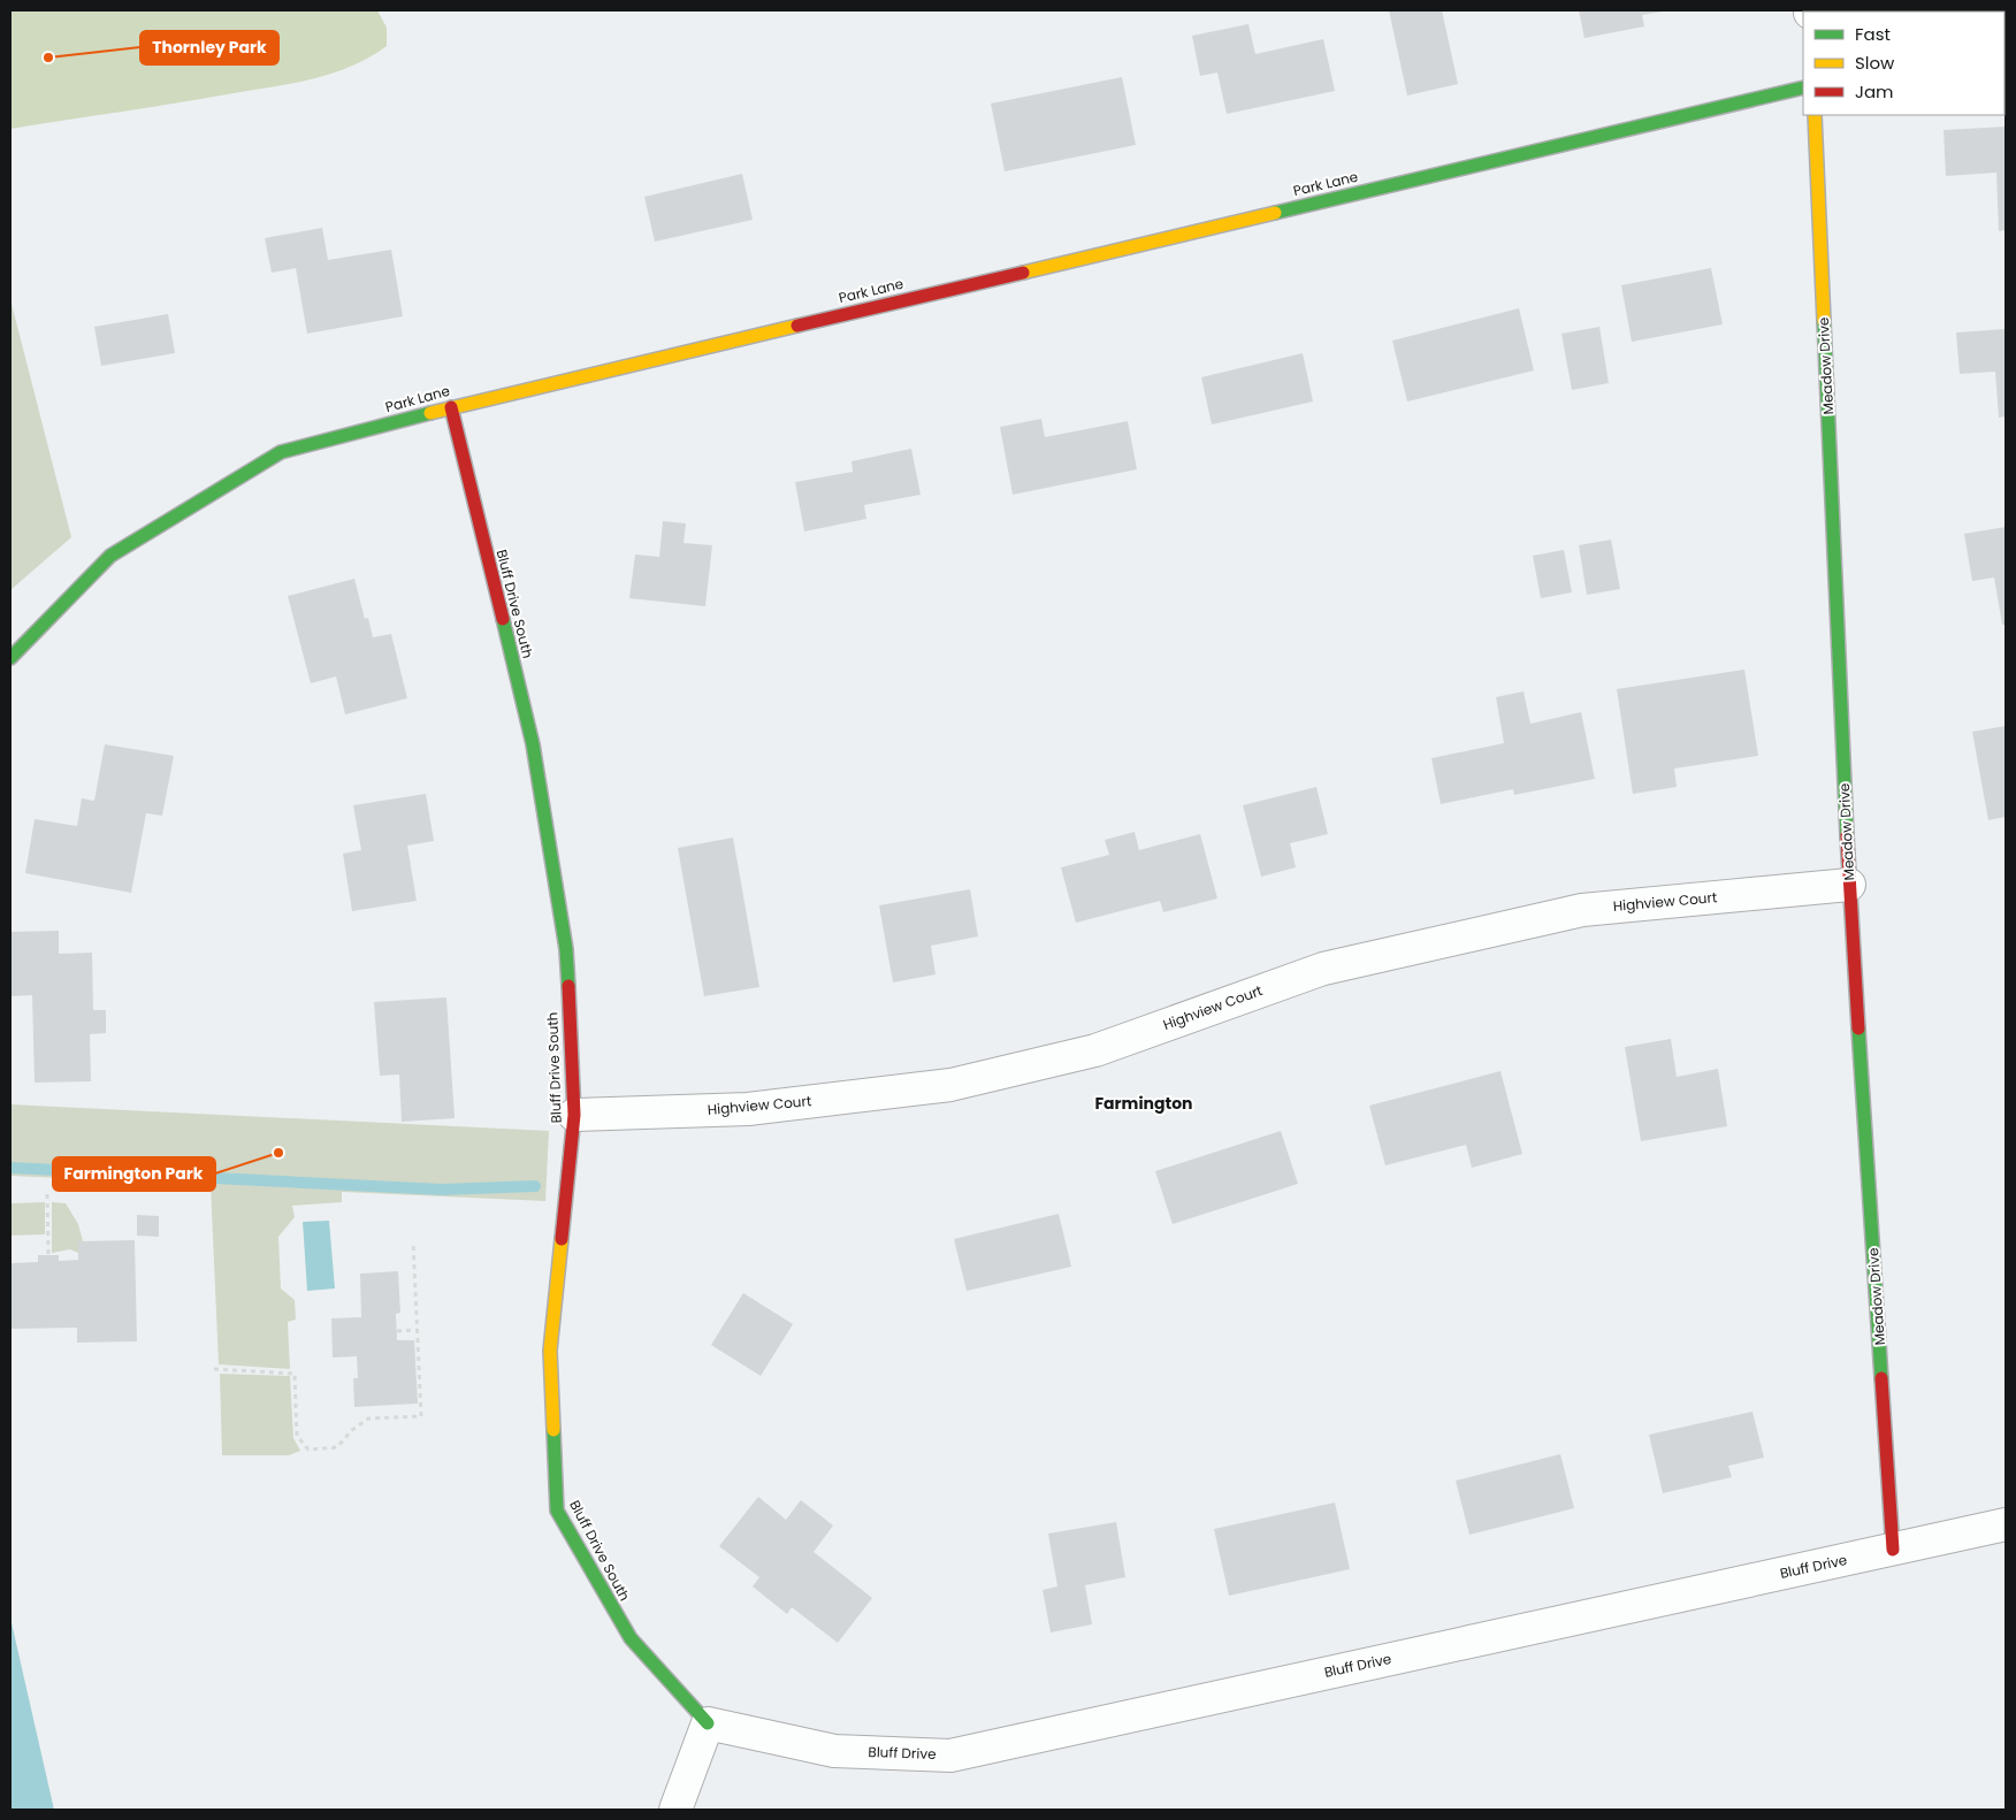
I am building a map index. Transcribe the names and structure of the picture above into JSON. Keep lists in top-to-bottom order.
{
  "streets": {
    "street": [
      "Park Lane",
      "Meadow Drive",
      "Bluff Drive South",
      "Highview Court",
      "Bluff Drive"
    ]
  },
  "crossings": [
    ["Park Lane", "Bluff Drive South"],
    ["Meadow Drive", "Highview Court"],
    ["Meadow Drive", "Bluff Drive"],
    ["Bluff Drive South", "Highview Court"],
    ["Bluff Drive South", "Bluff Drive"]
  ],
  "districts": ["Farmington"],
  "places": ["Thornley Park", "Farmington Park"],
  "legend": ["Fast", "Slow", "Jam"]
}
